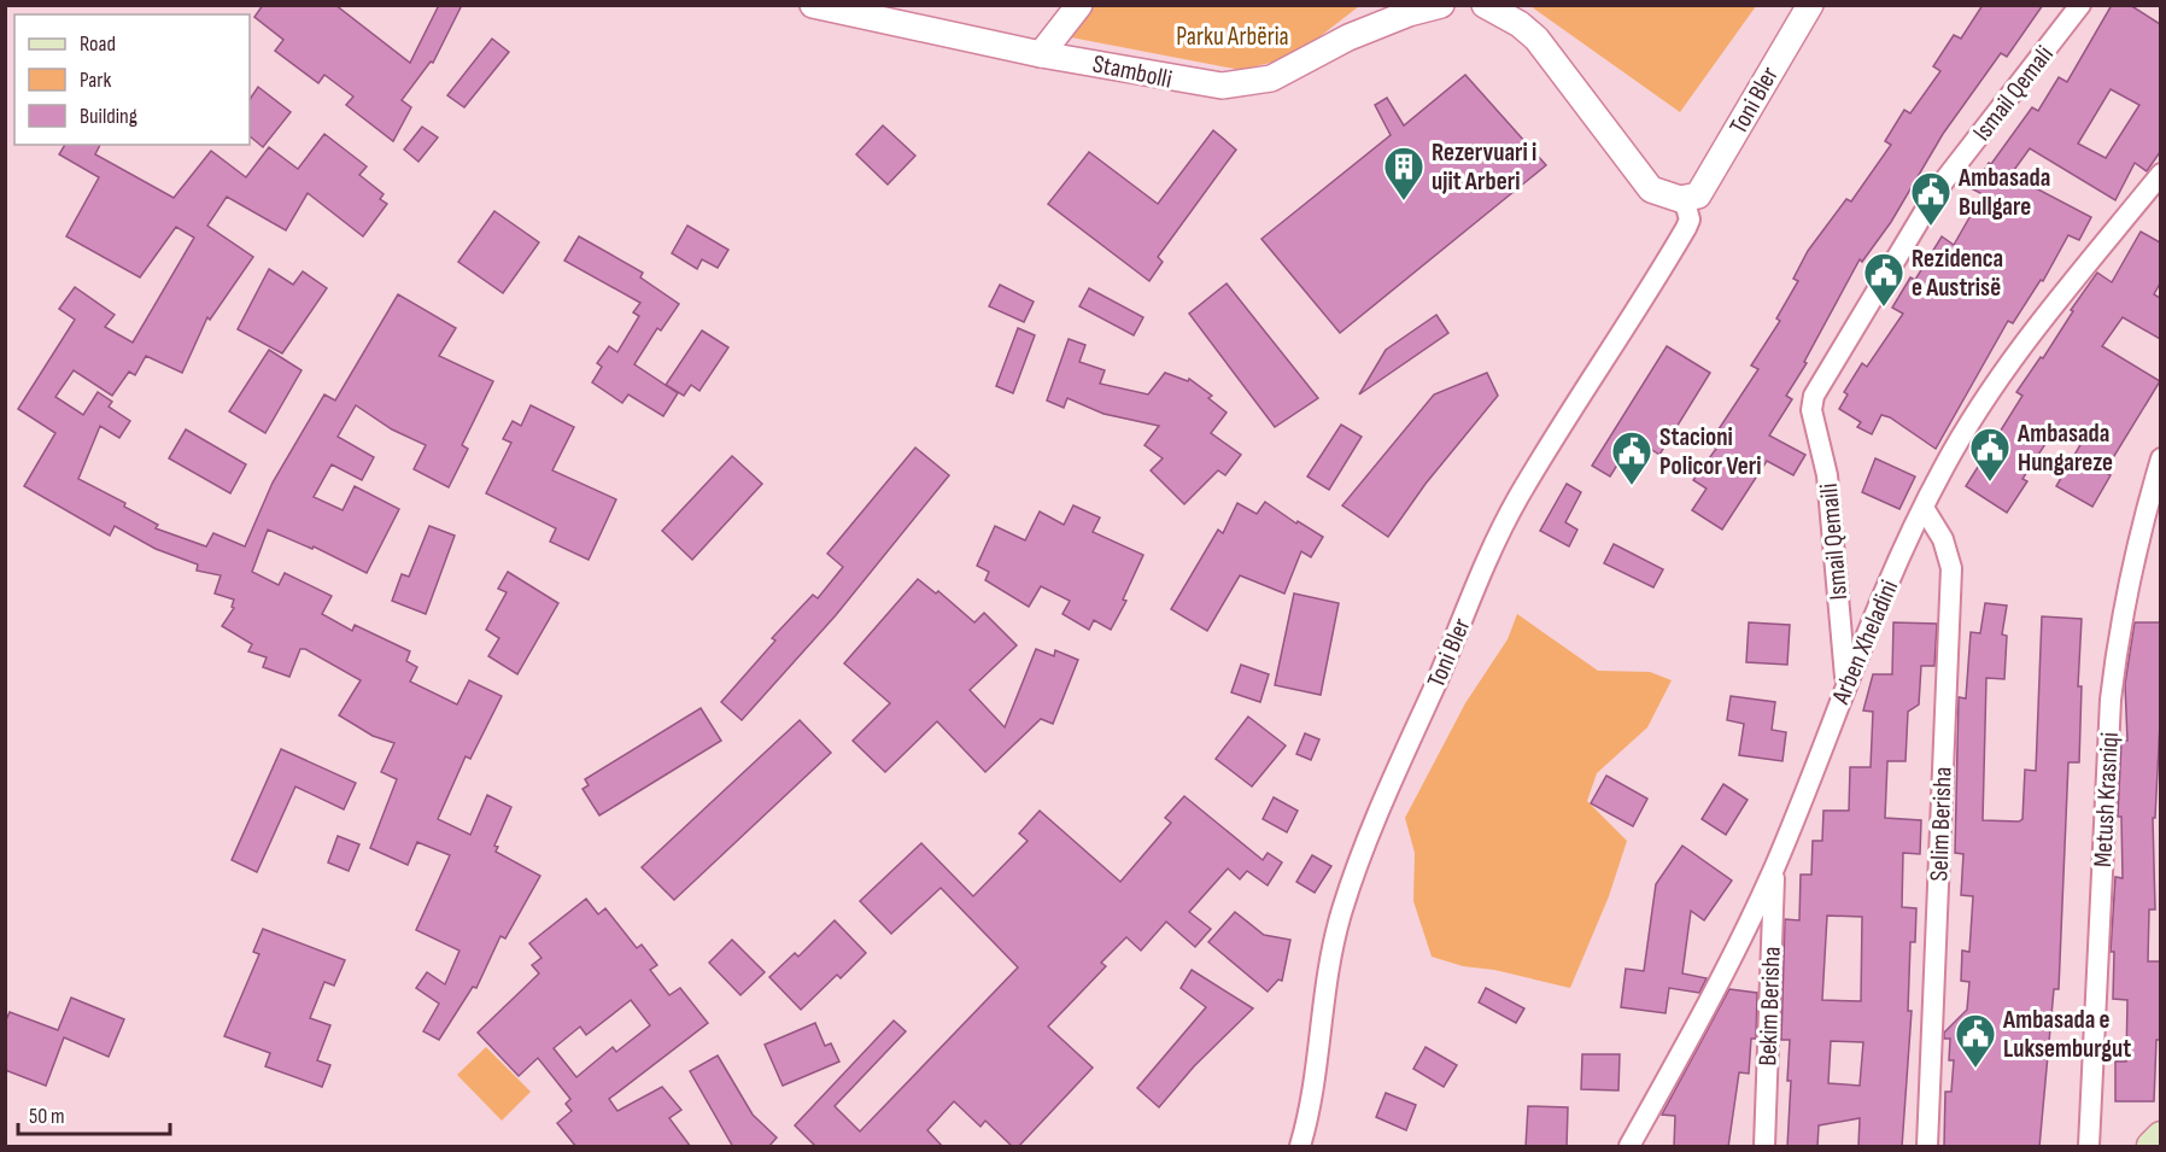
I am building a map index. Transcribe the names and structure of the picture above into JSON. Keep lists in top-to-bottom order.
{
  "streets": {
    "street": [
      "Stambolli",
      "Ismail Qemali",
      "Toni Bler",
      "Ismail Qemaili",
      "Arben Xheladini",
      "Metush Krasniqi",
      "Selim Berisha",
      "Bekim Berisha"
    ]
  },
  "crossings": [
    ["Ismail Qemali", "Ismail Qemaili"],
    ["Ismail Qemaili", "Arben Xheladini"],
    ["Arben Xheladini", "Selim Berisha"],
    ["Arben Xheladini", "Bekim Berisha"]
  ],
  "parks": ["Parku Arbëria"],
  "places": {
    "building": ["Rezervuari i ujit Arberi"],
    "public building": [
      "Ambasada Bullgare",
      "Rezidenca e Austrisë",
      "Ambasada Hungareze",
      "Stacioni Policor Veri",
      "Ambasada e Luksemburgut"
    ]
  },
  "legend": ["Road", "Park", "Building"],
  "scale_bar": "50 m"
}
